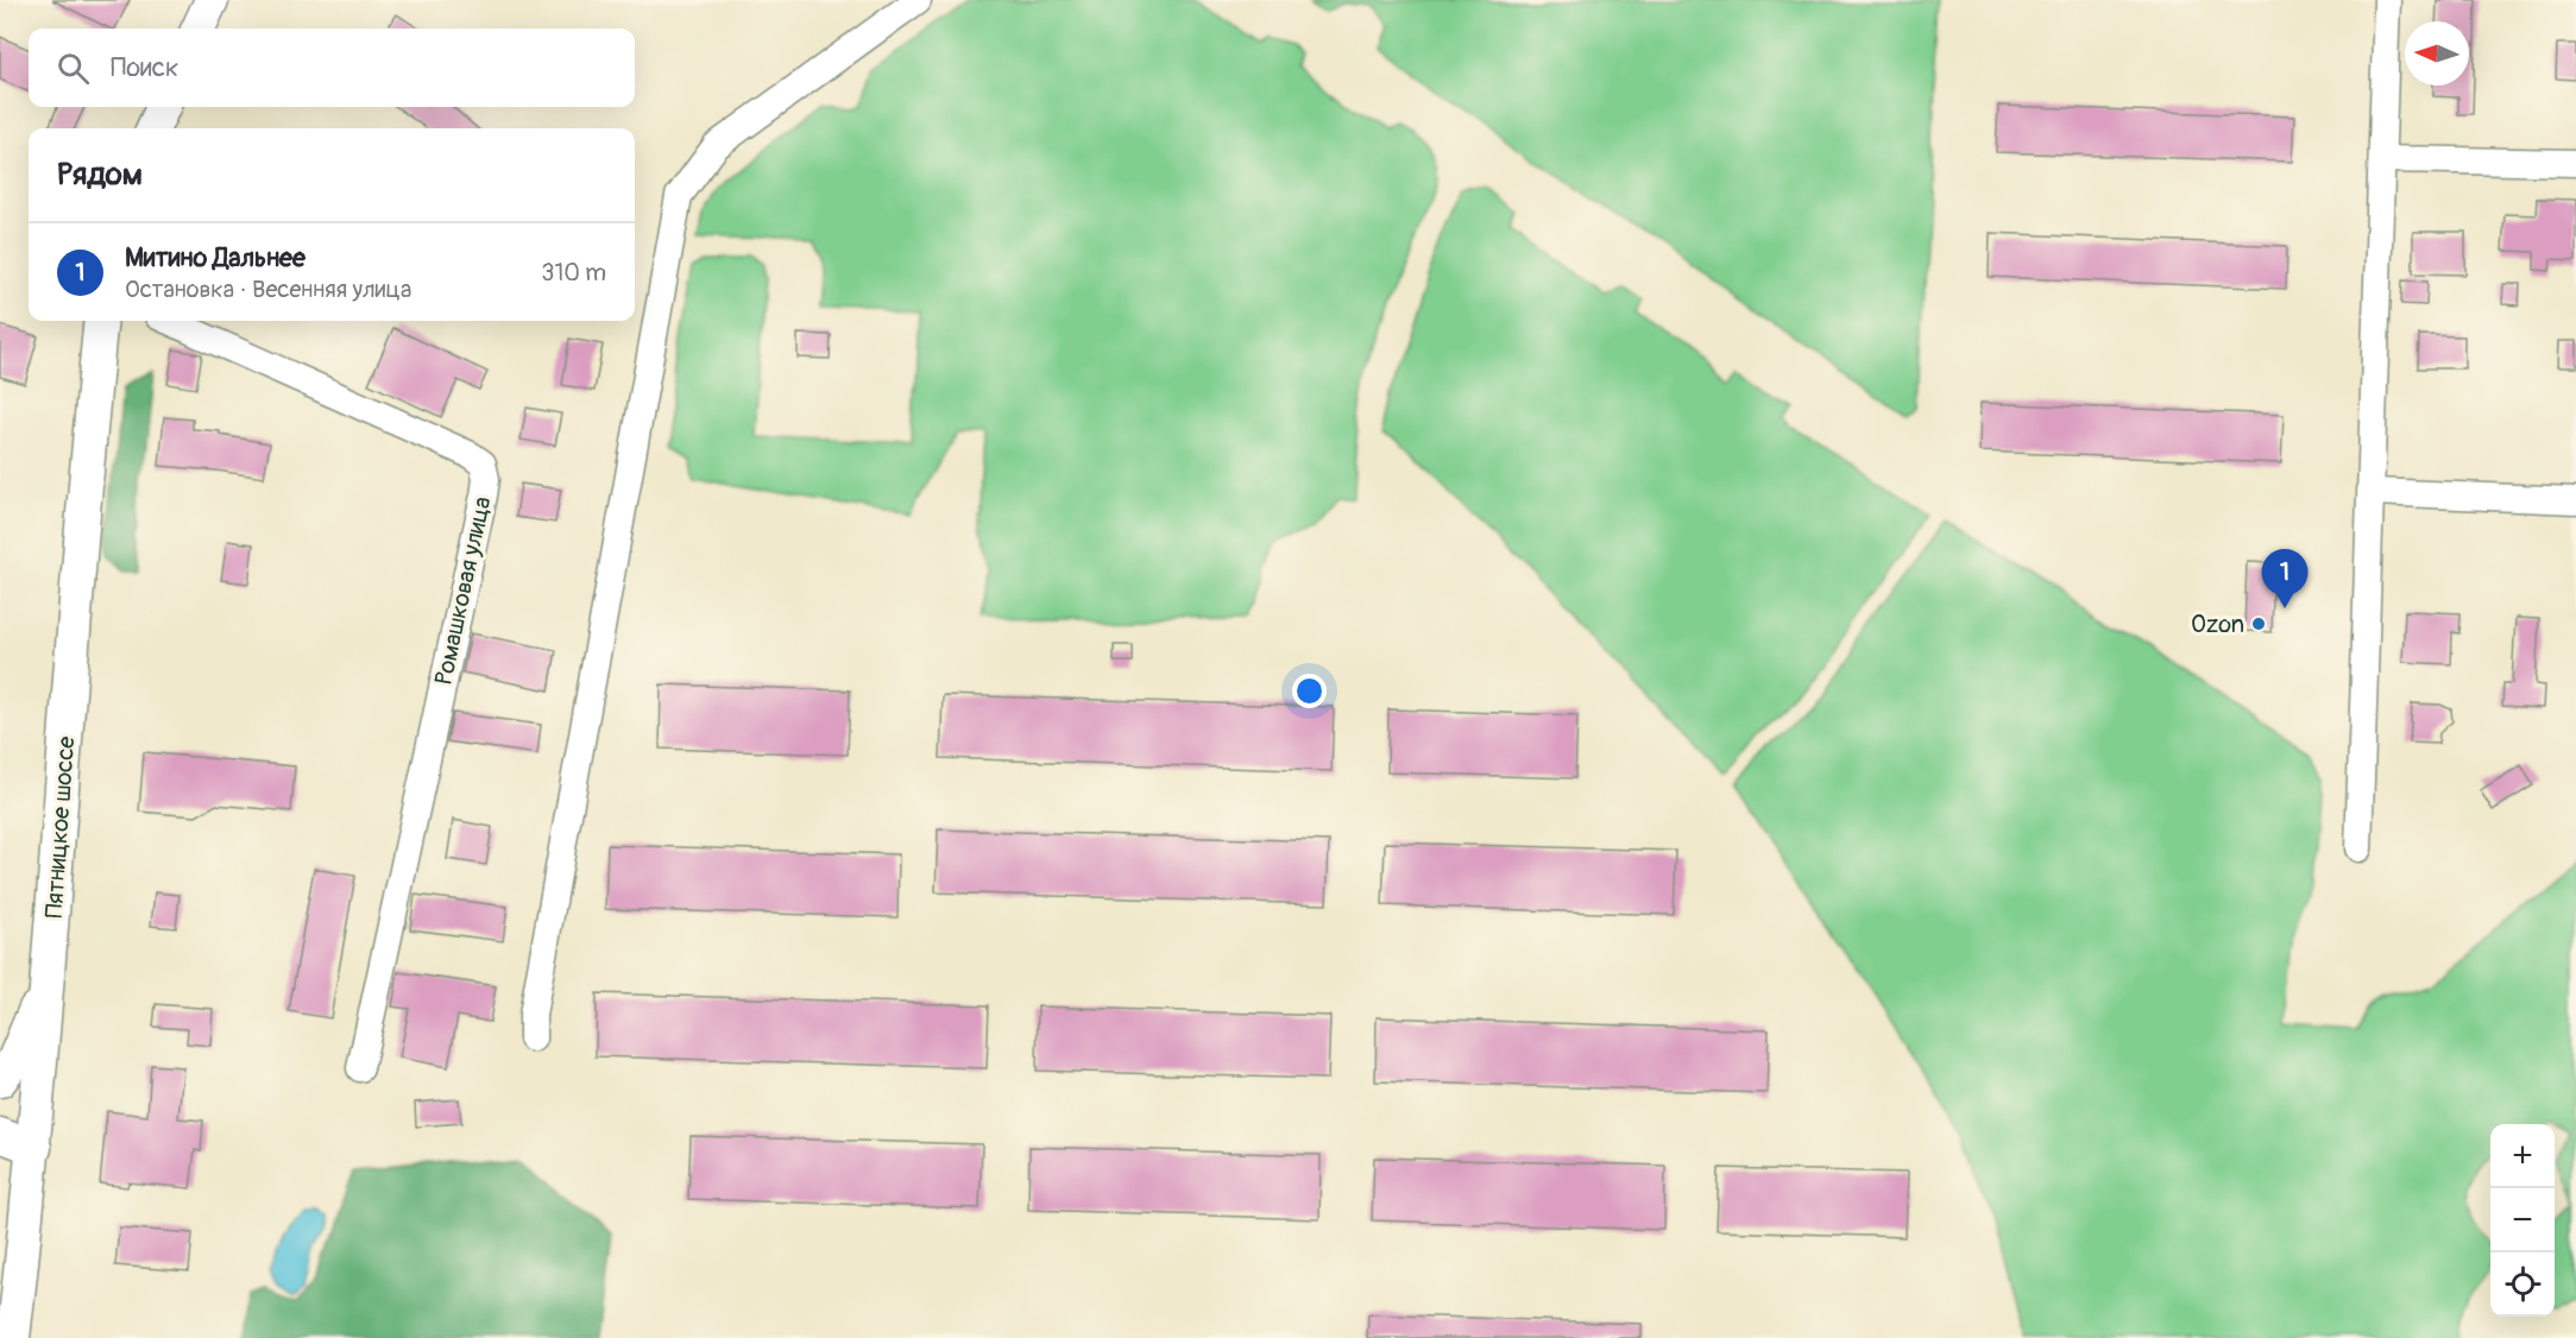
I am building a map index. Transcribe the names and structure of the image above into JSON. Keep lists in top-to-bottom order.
{
  "streets": {
    "main road": ["Пятницкое шоссе"],
    "street": ["Ромашковая улица"]
  },
  "places": ["Ozon"],
  "north": "left",
  "page": {
    "search": "Поиск",
    "heading": "Рядом",
    "list": [
      {
        "mark": "1",
        "name": "Митино Дальнее",
        "note": "Остановка · Весенняя улица",
        "value": "310 m"
      }
    ],
    "pins": "1",
    "map_buttons": ["+", "−"]
  }
}
